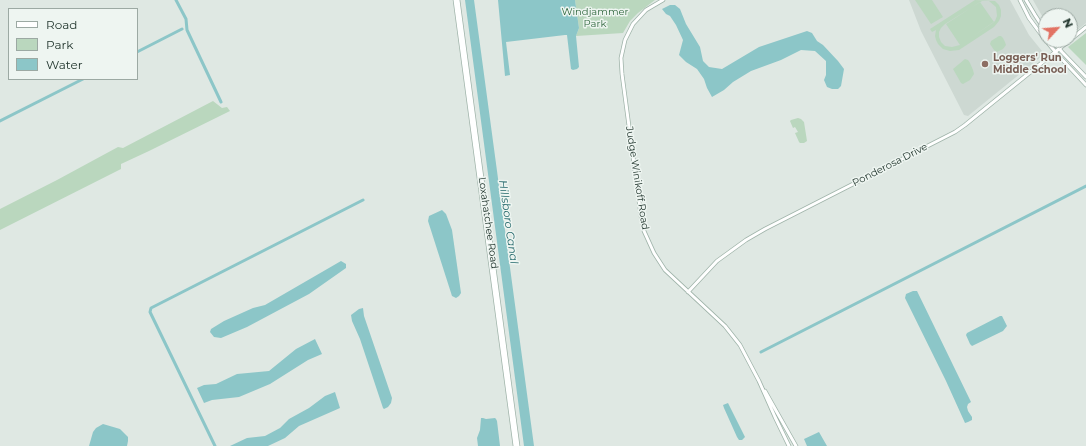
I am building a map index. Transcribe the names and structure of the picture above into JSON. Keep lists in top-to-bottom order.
{
  "streets": {
    "street": ["Ponderosa Drive", "Judge Winikoff Road", "Loxahatchee Road"]
  },
  "crossings": [
    ["Ponderosa Drive", "Judge Winikoff Road"]
  ],
  "water": ["Hillsboro Canal"],
  "parks": ["Windjammer Park"],
  "places": ["Loggers' Run Middle School"],
  "legend": ["Road", "Park", "Water"],
  "north": "top right"
}
